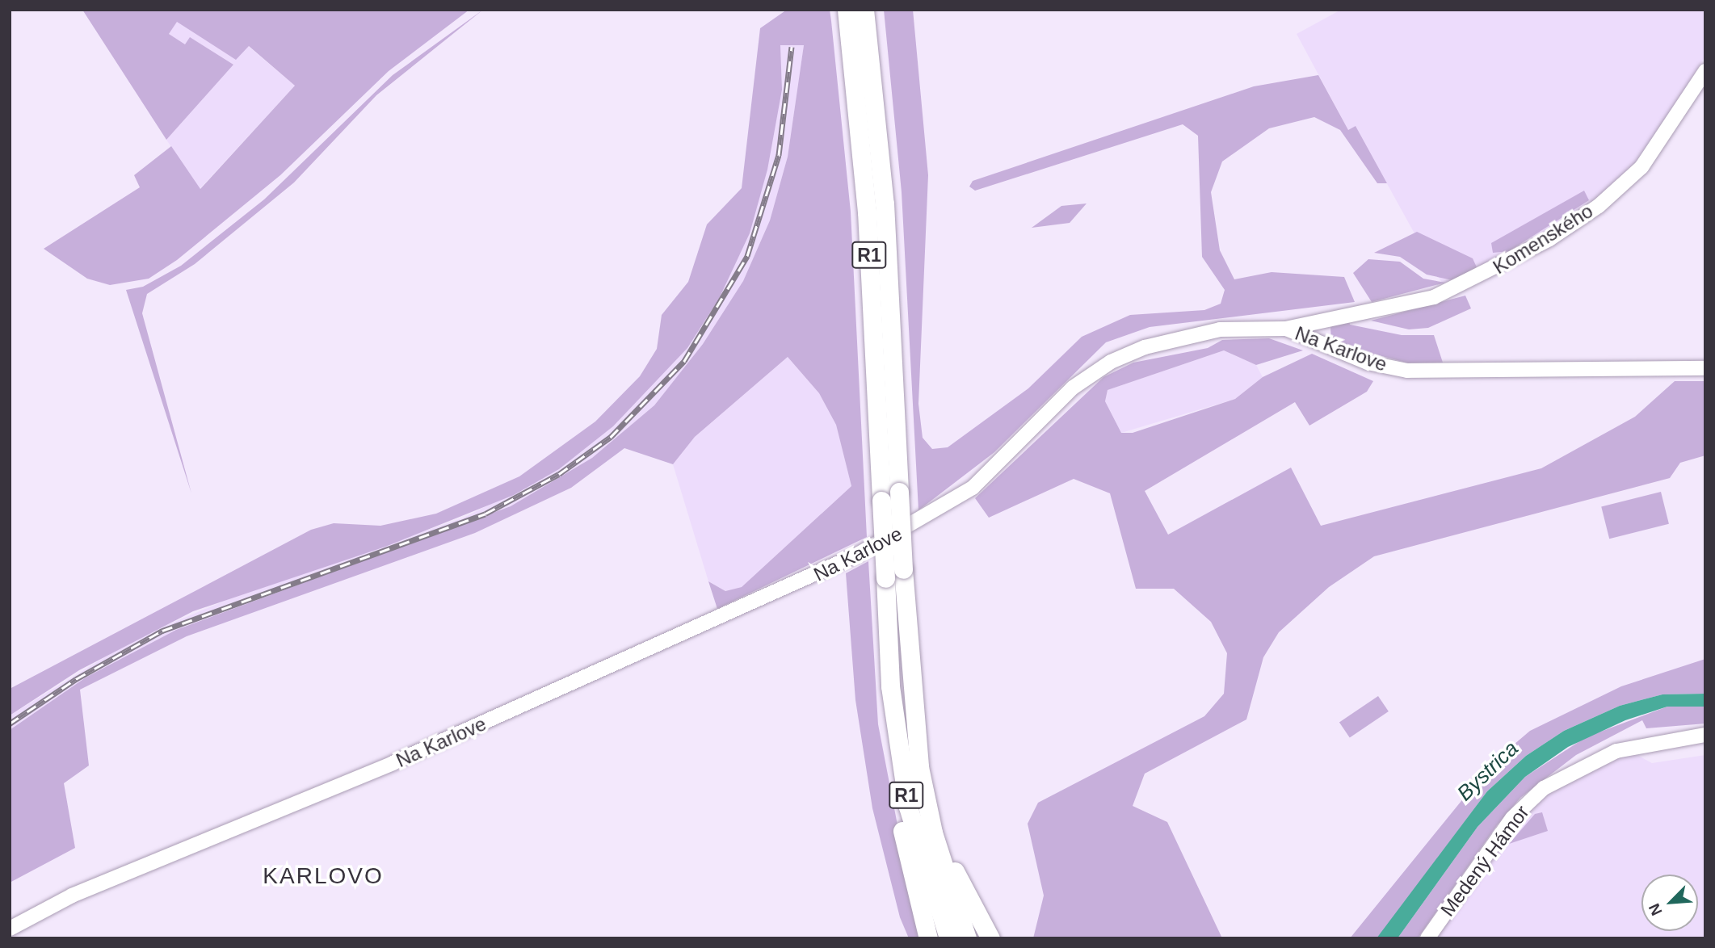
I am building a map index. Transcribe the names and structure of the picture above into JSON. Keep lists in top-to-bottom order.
{
  "streets": {
    "highway": ["R1"],
    "street": ["Komenského", "Na Karlove", "Medený Hámor"]
  },
  "crossings": [
    ["Komenského", "Na Karlove"]
  ],
  "districts": ["KARLOVO"],
  "water": ["Bystrica"],
  "north": "bottom left"
}
